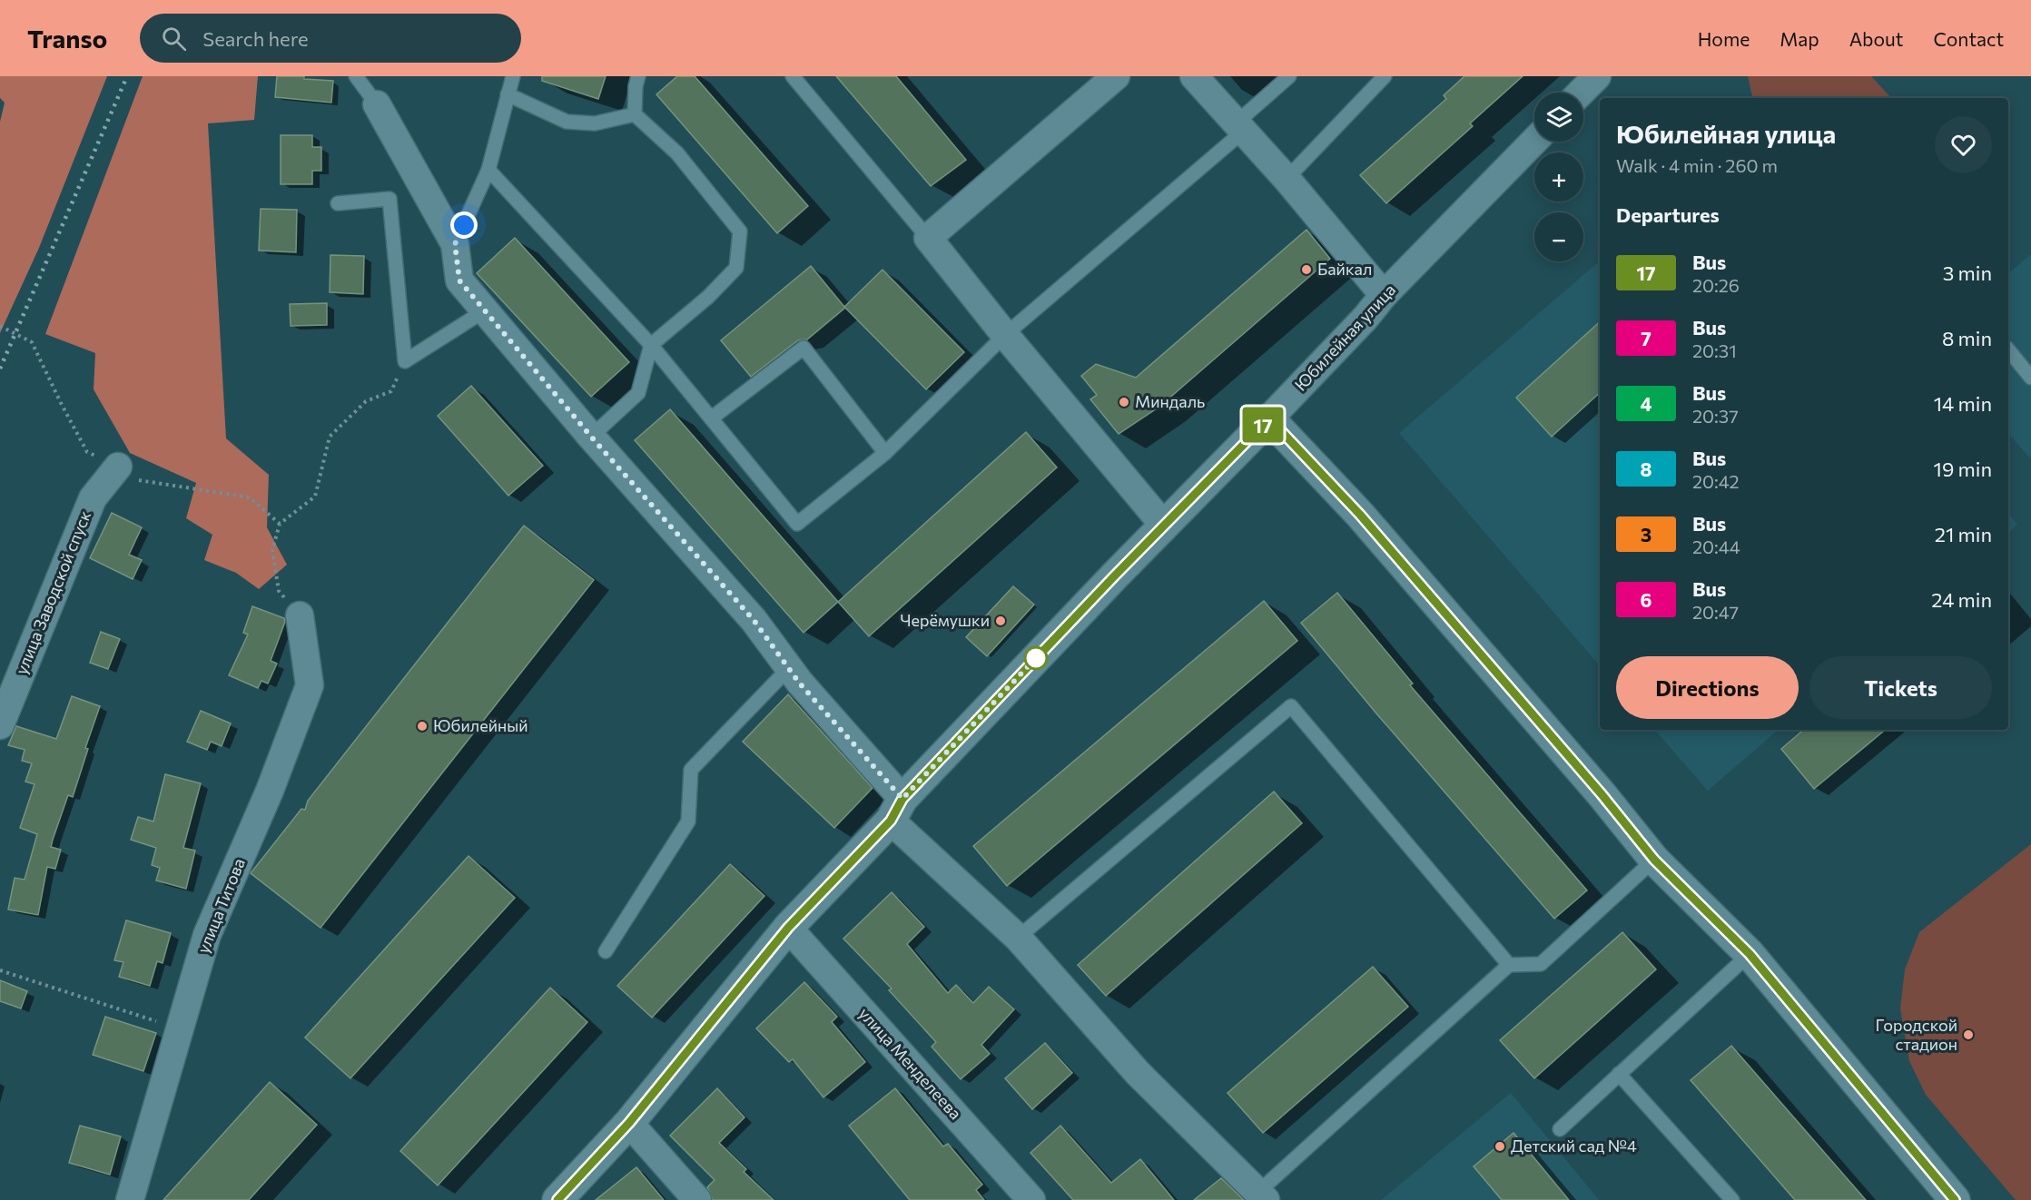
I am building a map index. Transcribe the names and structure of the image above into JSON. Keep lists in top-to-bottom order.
{
  "streets": {
    "street": [
      "Юбилейная улица",
      "улица Заводской спуск",
      "улица Титова",
      "улица Менделеева"
    ]
  },
  "crossings": [
    ["Юбилейная улица", "улица Менделеева"]
  ],
  "places": [
    "Байкал",
    "Миндаль",
    "Черёмушки",
    "Юбилейный",
    "Городской стадион",
    "Детский сад №4"
  ],
  "lines": ["bus line 17"],
  "page": {
    "header": "Transo",
    "search": "Search here",
    "nav": [
      "Home",
      "Map",
      "About",
      "Contact"
    ],
    "on_map": "17",
    "map_buttons": ["+", "−"],
    "heading": [
      ["Юбилейная улица", "Walk · 4 min · 260 m"],
      "Departures"
    ],
    "list": [
      {
        "mark": "17",
        "name": "Bus",
        "note": "20:26",
        "value": "3 min"
      },
      {
        "mark": "7",
        "name": "Bus",
        "note": "20:31",
        "value": "8 min"
      },
      {
        "mark": "4",
        "name": "Bus",
        "note": "20:37",
        "value": "14 min"
      },
      {
        "mark": "8",
        "name": "Bus",
        "note": "20:42",
        "value": "19 min"
      },
      {
        "mark": "3",
        "name": "Bus",
        "note": "20:44",
        "value": "21 min"
      },
      {
        "mark": "6",
        "name": "Bus",
        "note": "20:47",
        "value": "24 min"
      }
    ],
    "buttons": ["Directions", "Tickets"]
  }
}
